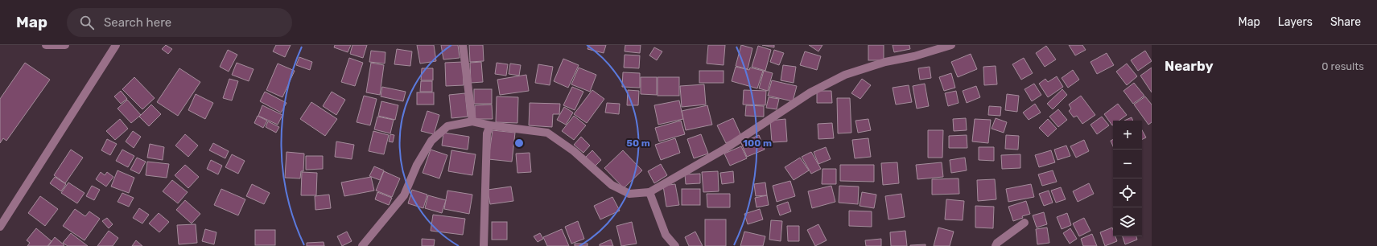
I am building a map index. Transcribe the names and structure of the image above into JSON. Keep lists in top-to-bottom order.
{
  "page": {
    "header": "Map",
    "search": "Search here",
    "nav": ["Map", "Layers", "Share"],
    "heading": ["Nearby", "0 results"],
    "map_buttons": ["+", "−"]
  },
  "rings": ["50 m", "100 m"]
}
